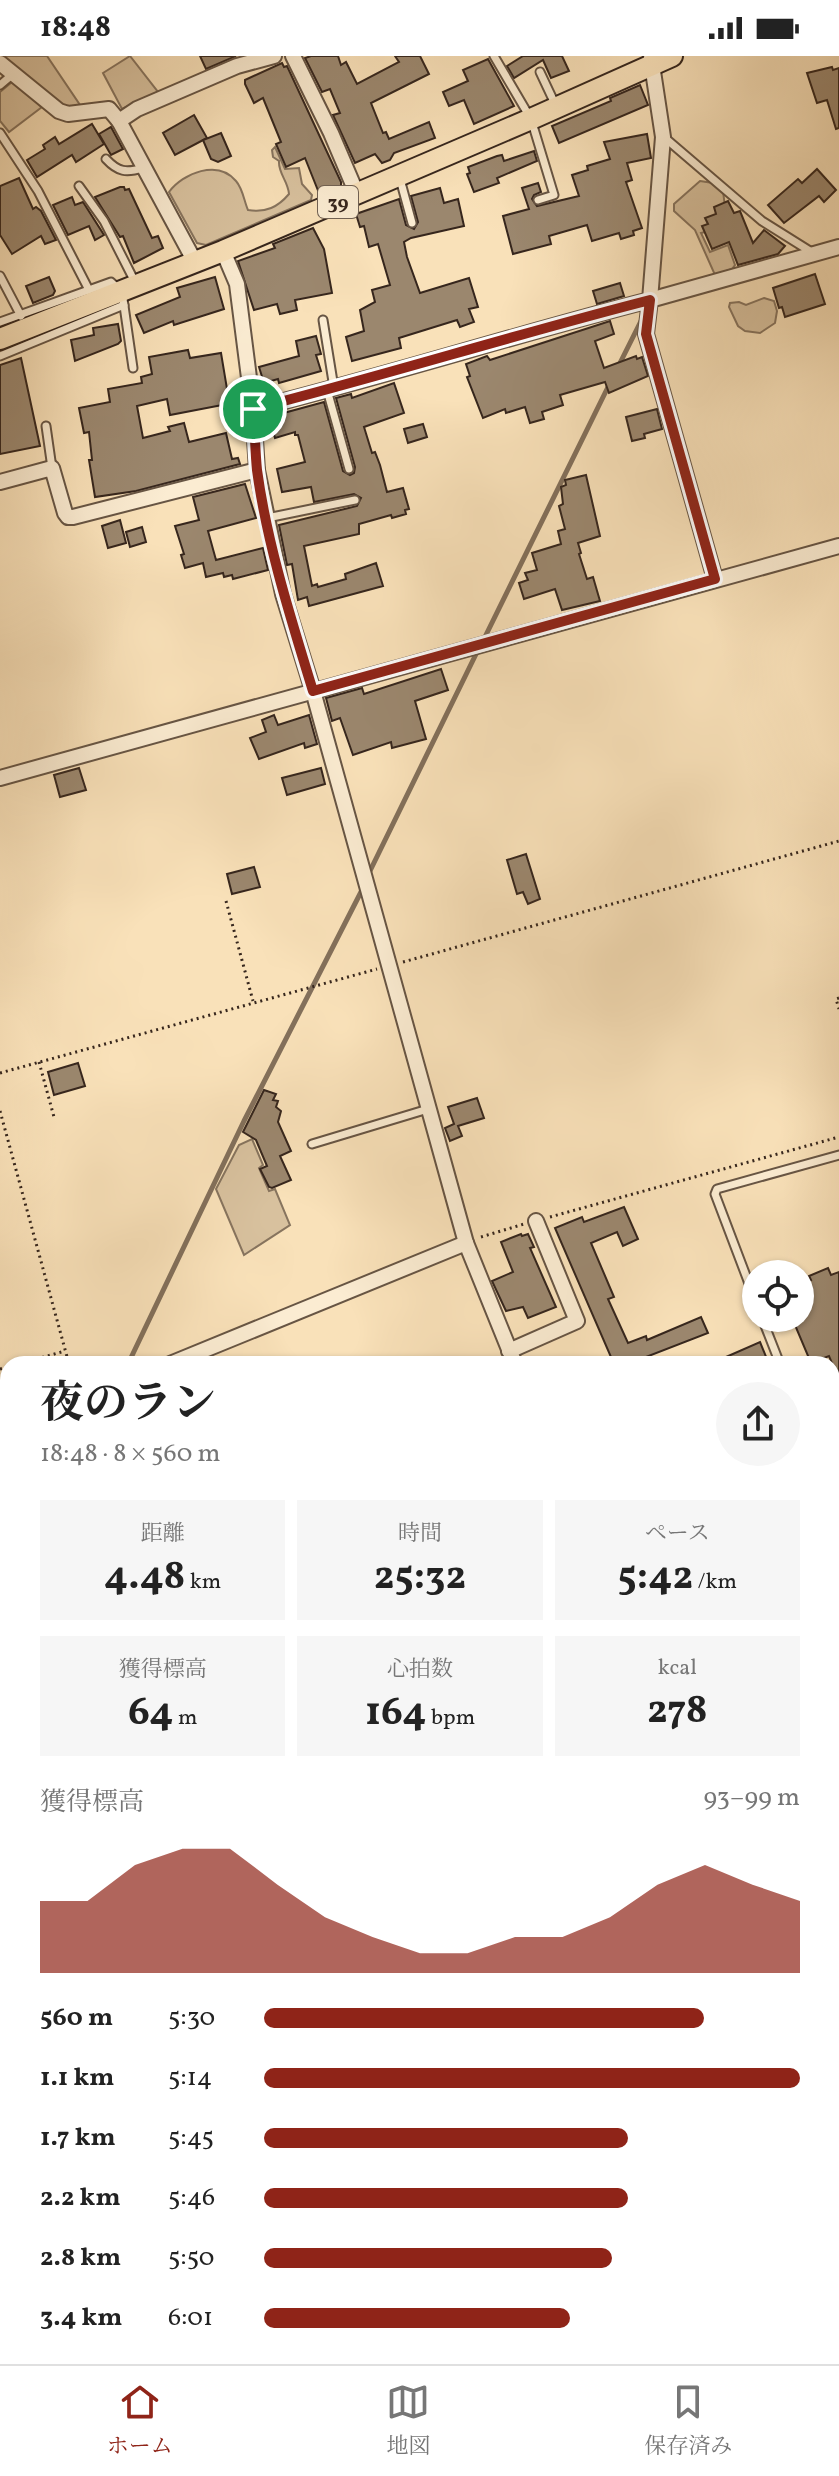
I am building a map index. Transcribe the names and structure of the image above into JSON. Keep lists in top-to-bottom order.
{
  "streets": {
    "main road": ["39"]
  },
  "page": {
    "status": "18:48",
    "heading": ["夜のラン", "18:48 · 8 × 560 m"],
    "stats": [
      ["距離", "4.48 km"],
      ["時間", "25:32"],
      ["ペース", "5:42 /km"],
      ["獲得標高", "64 m"],
      ["心拍数", "164 bpm"],
      ["kcal", "278"]
    ],
    "chart": ["獲得標高", "93–99 m"],
    "list": [
      {
        "name": "560 m",
        "note": "5:30"
      },
      {
        "name": "1.1 km",
        "note": "5:14"
      },
      {
        "name": "1.7 km",
        "note": "5:45"
      },
      {
        "name": "2.2 km",
        "note": "5:46"
      },
      {
        "name": "2.8 km",
        "note": "5:50"
      },
      {
        "name": "3.4 km",
        "note": "6:01"
      }
    ],
    "tabs": ["ホーム", "地図", "保存済み"]
  }
}
